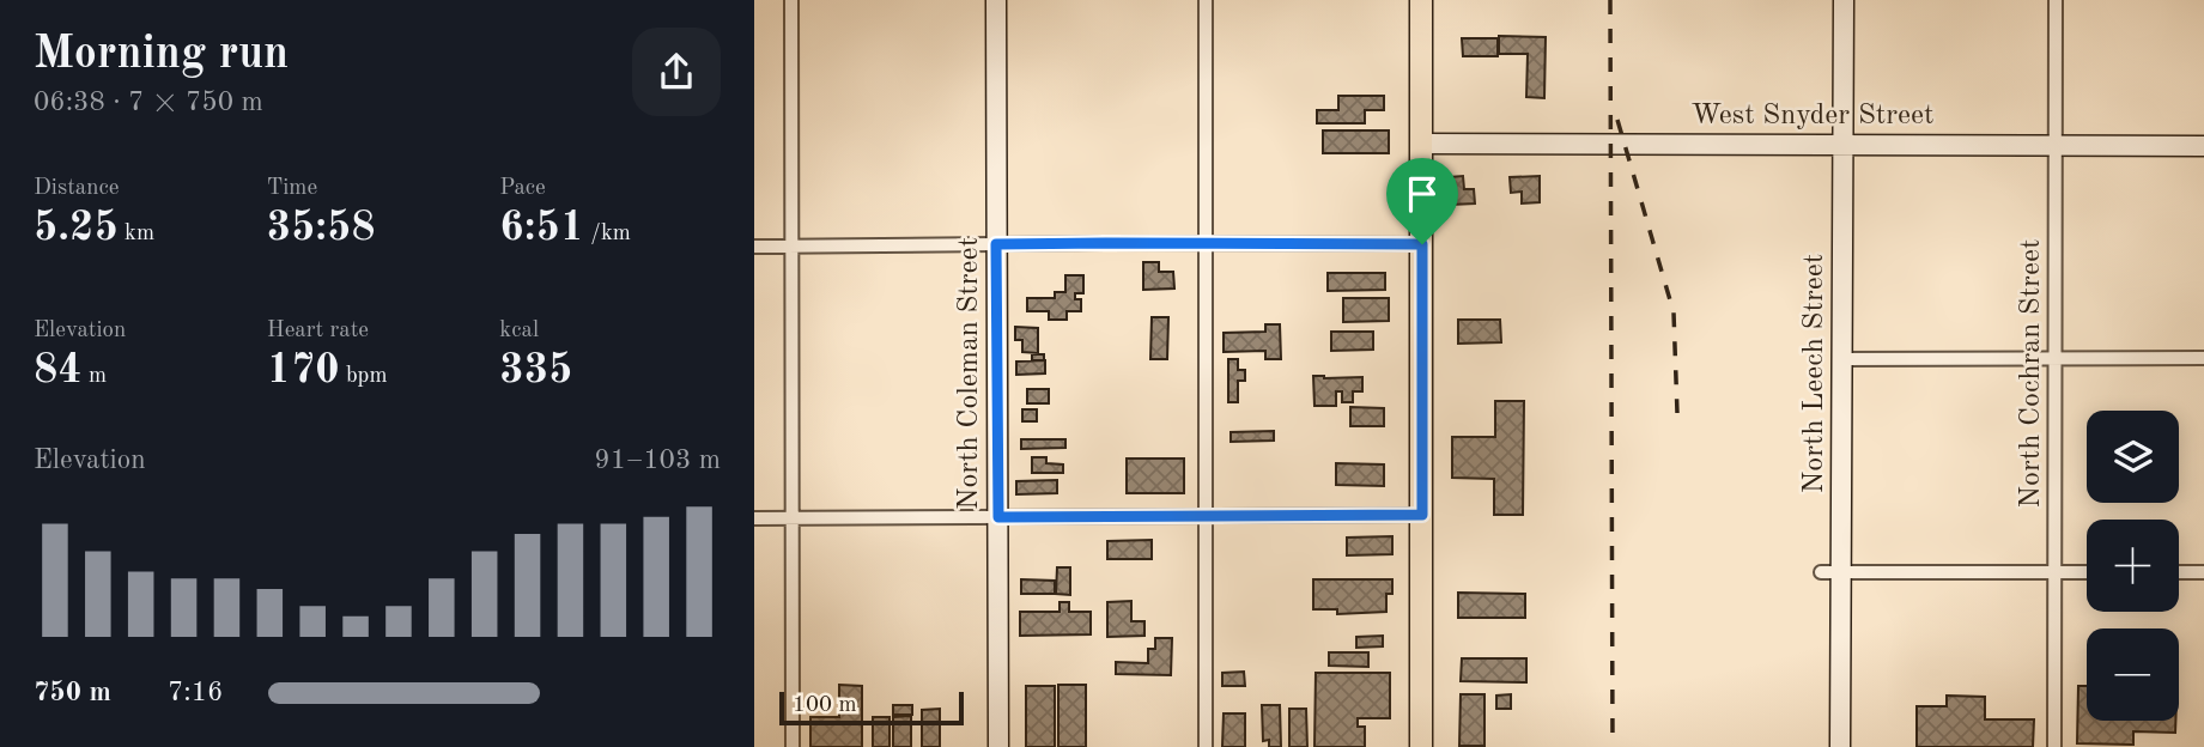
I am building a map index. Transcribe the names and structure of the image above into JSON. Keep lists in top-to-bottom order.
{
  "streets": {
    "street": [
      "West Snyder Street",
      "North Coleman Street",
      "North Leech Street",
      "North Cochran Street"
    ]
  },
  "crossings": [
    ["West Snyder Street", "North Leech Street"],
    ["West Snyder Street", "North Cochran Street"]
  ],
  "scale_bar": "100 m",
  "page": {
    "heading": ["Morning run", "06:38 · 7 × 750 m"],
    "stats": [
      ["Distance", "5.25 km"],
      ["Time", "35:58"],
      ["Pace", "6:51 /km"],
      ["Elevation", "84 m"],
      ["Heart rate", "170 bpm"],
      ["kcal", "335"]
    ],
    "map_buttons": ["+", "−"],
    "chart": ["Elevation", "91–103 m"],
    "list": [
      {
        "name": "750 m",
        "note": "7:16"
      }
    ],
    "scale": "100 m"
  }
}
